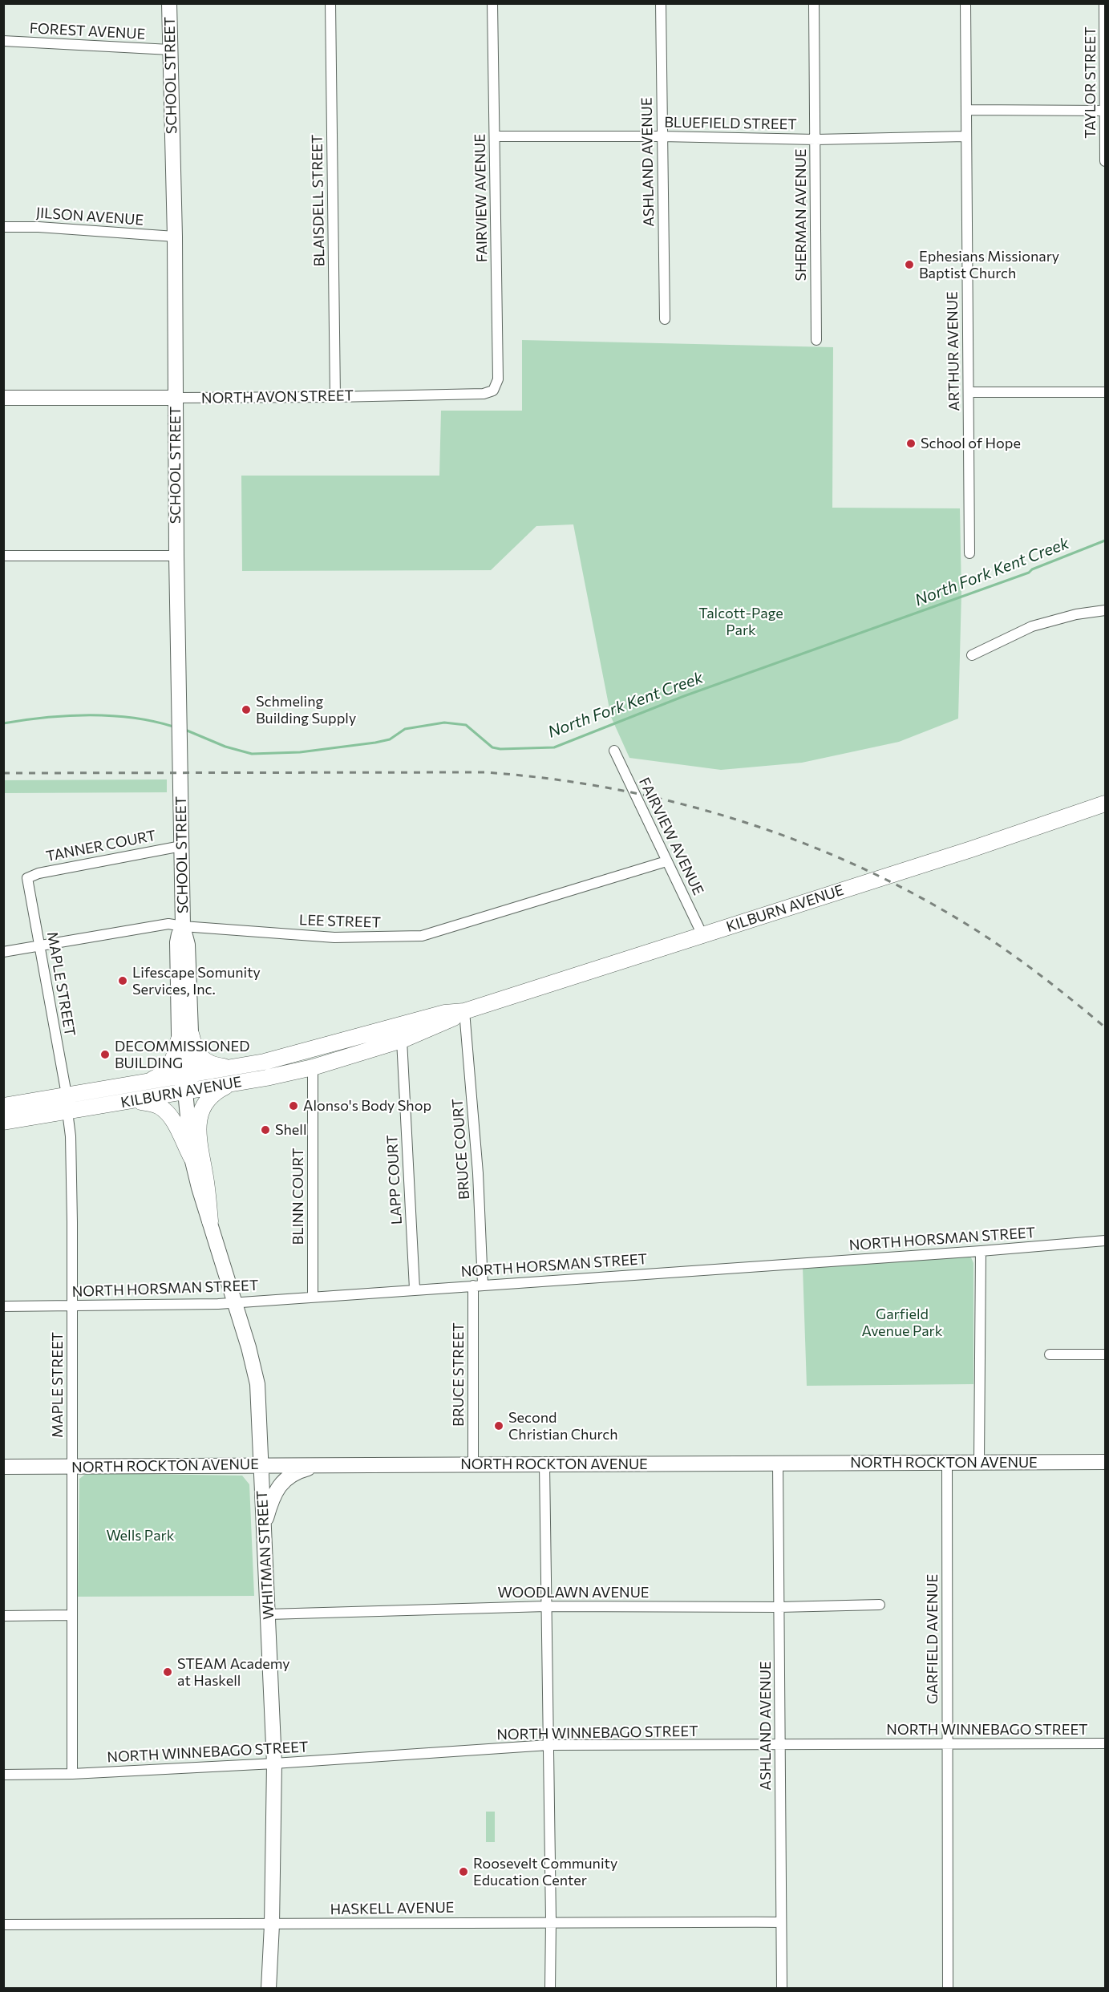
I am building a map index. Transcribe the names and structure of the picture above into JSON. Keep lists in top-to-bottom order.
{
  "streets": {
    "main road": [
      "SCHOOL STREET",
      "NORTH AVON STREET",
      "KILBURN AVENUE",
      "NORTH ROCKTON AVENUE",
      "WHITMAN STREET"
    ],
    "street": [
      "FOREST AVENUE",
      "TAYLOR STREET",
      "BLUEFIELD STREET",
      "ASHLAND AVENUE",
      "FAIRVIEW AVENUE",
      "BLAISDELL STREET",
      "SHERMAN AVENUE",
      "JILSON AVENUE",
      "ARTHUR AVENUE",
      "TANNER COURT",
      "LEE STREET",
      "MAPLE STREET",
      "BRUCE COURT",
      "LAPP COURT",
      "BLINN COURT",
      "NORTH HORSMAN STREET",
      "BRUCE STREET",
      "WOODLAWN AVENUE",
      "GARFIELD AVENUE",
      "NORTH WINNEBAGO STREET",
      "HASKELL AVENUE"
    ]
  },
  "crossings": [
    ["FOREST AVENUE", "SCHOOL STREET"],
    ["SCHOOL STREET", "JILSON AVENUE"],
    ["SCHOOL STREET", "NORTH AVON STREET"],
    ["SCHOOL STREET", "TANNER COURT"],
    ["SCHOOL STREET", "KILBURN AVENUE"],
    ["SCHOOL STREET", "LEE STREET"],
    ["SCHOOL STREET", "WHITMAN STREET"],
    ["BLUEFIELD STREET", "ASHLAND AVENUE"],
    ["BLUEFIELD STREET", "FAIRVIEW AVENUE"],
    ["BLUEFIELD STREET", "SHERMAN AVENUE"],
    ["BLUEFIELD STREET", "ARTHUR AVENUE"],
    ["ASHLAND AVENUE", "NORTH ROCKTON AVENUE"],
    ["ASHLAND AVENUE", "WOODLAWN AVENUE"],
    ["ASHLAND AVENUE", "NORTH WINNEBAGO STREET"],
    ["ASHLAND AVENUE", "HASKELL AVENUE"],
    ["FAIRVIEW AVENUE", "NORTH AVON STREET"],
    ["FAIRVIEW AVENUE", "KILBURN AVENUE"],
    ["FAIRVIEW AVENUE", "LEE STREET"],
    ["BLAISDELL STREET", "NORTH AVON STREET"],
    ["TANNER COURT", "MAPLE STREET"],
    ["KILBURN AVENUE", "MAPLE STREET"],
    ["KILBURN AVENUE", "BRUCE COURT"],
    ["KILBURN AVENUE", "LAPP COURT"],
    ["KILBURN AVENUE", "BLINN COURT"],
    ["KILBURN AVENUE", "WHITMAN STREET"],
    ["LEE STREET", "MAPLE STREET"],
    ["MAPLE STREET", "NORTH HORSMAN STREET"],
    ["MAPLE STREET", "NORTH ROCKTON AVENUE"],
    ["MAPLE STREET", "NORTH WINNEBAGO STREET"],
    ["BRUCE COURT", "NORTH HORSMAN STREET"],
    ["BRUCE COURT", "BRUCE STREET"],
    ["LAPP COURT", "NORTH HORSMAN STREET"],
    ["BLINN COURT", "NORTH HORSMAN STREET"],
    ["NORTH HORSMAN STREET", "BRUCE STREET"],
    ["NORTH HORSMAN STREET", "WHITMAN STREET"],
    ["BRUCE STREET", "NORTH ROCKTON AVENUE"],
    ["NORTH ROCKTON AVENUE", "WHITMAN STREET"],
    ["NORTH ROCKTON AVENUE", "GARFIELD AVENUE"],
    ["WHITMAN STREET", "WOODLAWN AVENUE"],
    ["WHITMAN STREET", "NORTH WINNEBAGO STREET"],
    ["WHITMAN STREET", "HASKELL AVENUE"],
    ["GARFIELD AVENUE", "NORTH WINNEBAGO STREET"]
  ],
  "water": ["North Fork Kent Creek"],
  "parks": ["Talcott-Page Park", "Garfield Avenue Park", "Wells Park"],
  "places": [
    "Ephesians Missionary Baptist Church",
    "School of Hope",
    "Schmeling Building Supply",
    "Lifescape Somunity Services, Inc.",
    "DECOMMISSIONED BUILDING",
    "Alonso's Body Shop",
    "Shell",
    "Second Christian Church",
    "STEAM Academy at Haskell",
    "Roosevelt Community Education Center"
  ]
}
